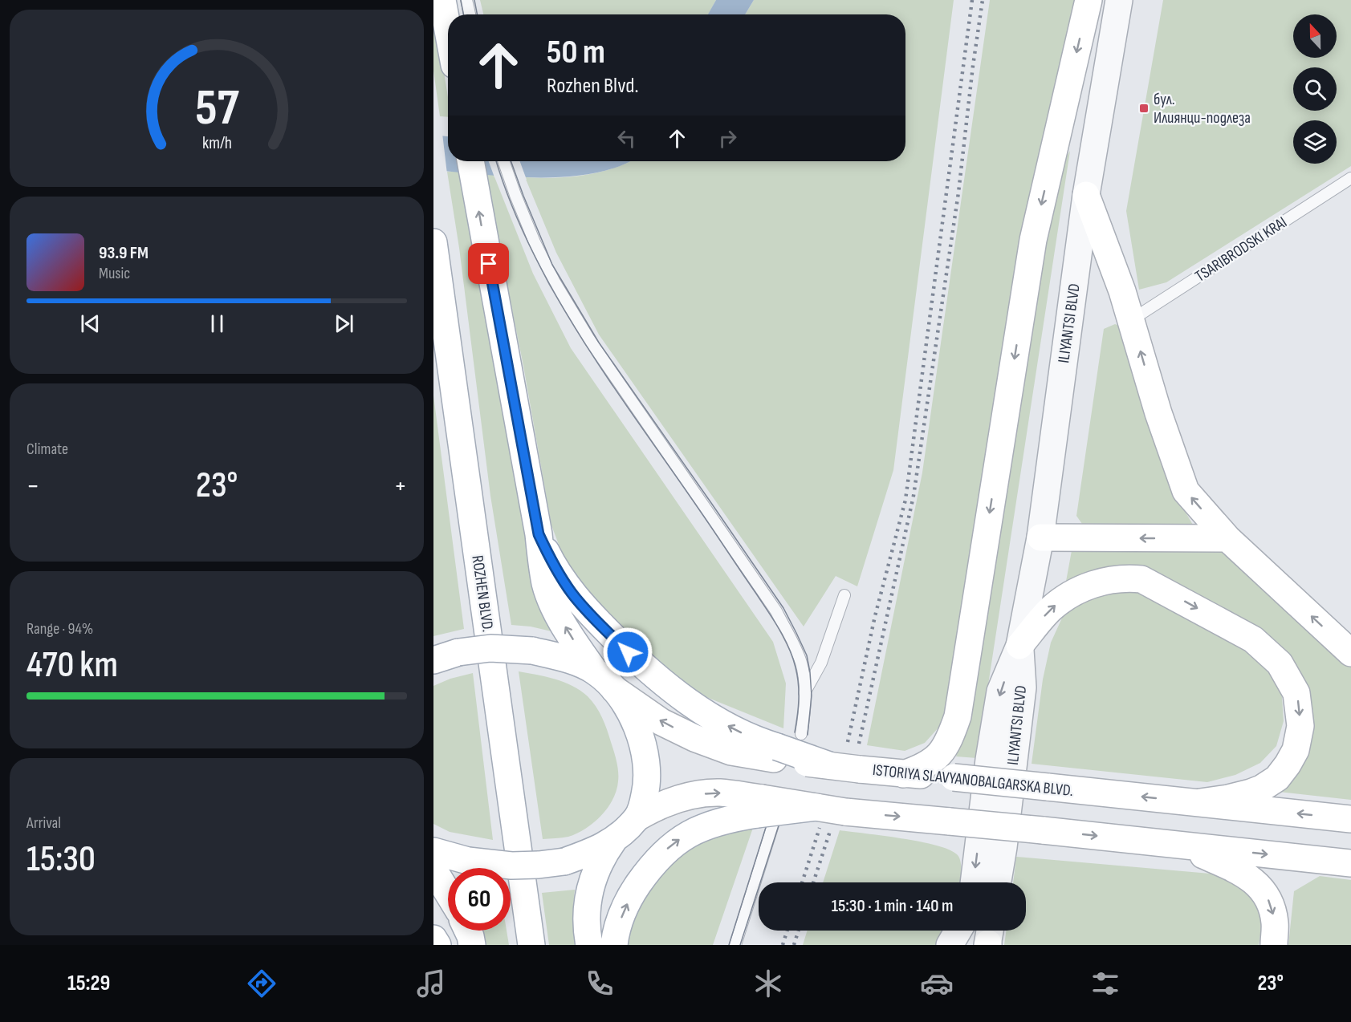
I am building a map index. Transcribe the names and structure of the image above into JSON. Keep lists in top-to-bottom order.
{
  "streets": {
    "main road": ["ROZHEN BLVD.", "ISTORIYA SLAVYANOBALGARSKA BLVD."],
    "street": ["ILIYANTSI BLVD"],
    "lane": ["TSARIBRODSKI KRAI"]
  },
  "places": {
    "transit": ["бул. Илиянци-подлеза"]
  },
  "north": "top",
  "page": {
    "turn": ["50 m", "Rozhen Blvd."],
    "song": ["93.9 FM", "Music"],
    "tile": [
      "Climate",
      ["Range · 94%", "470 km"],
      ["Arrival", "15:30"]
    ],
    "heat": ["−", "23°", "+"],
    "limit": "60",
    "trip": "15:30 · 1 min · 140 m",
    "tabs": ["15:29", "23°"],
    "gauge": ["57", "km/h"]
  }
}
